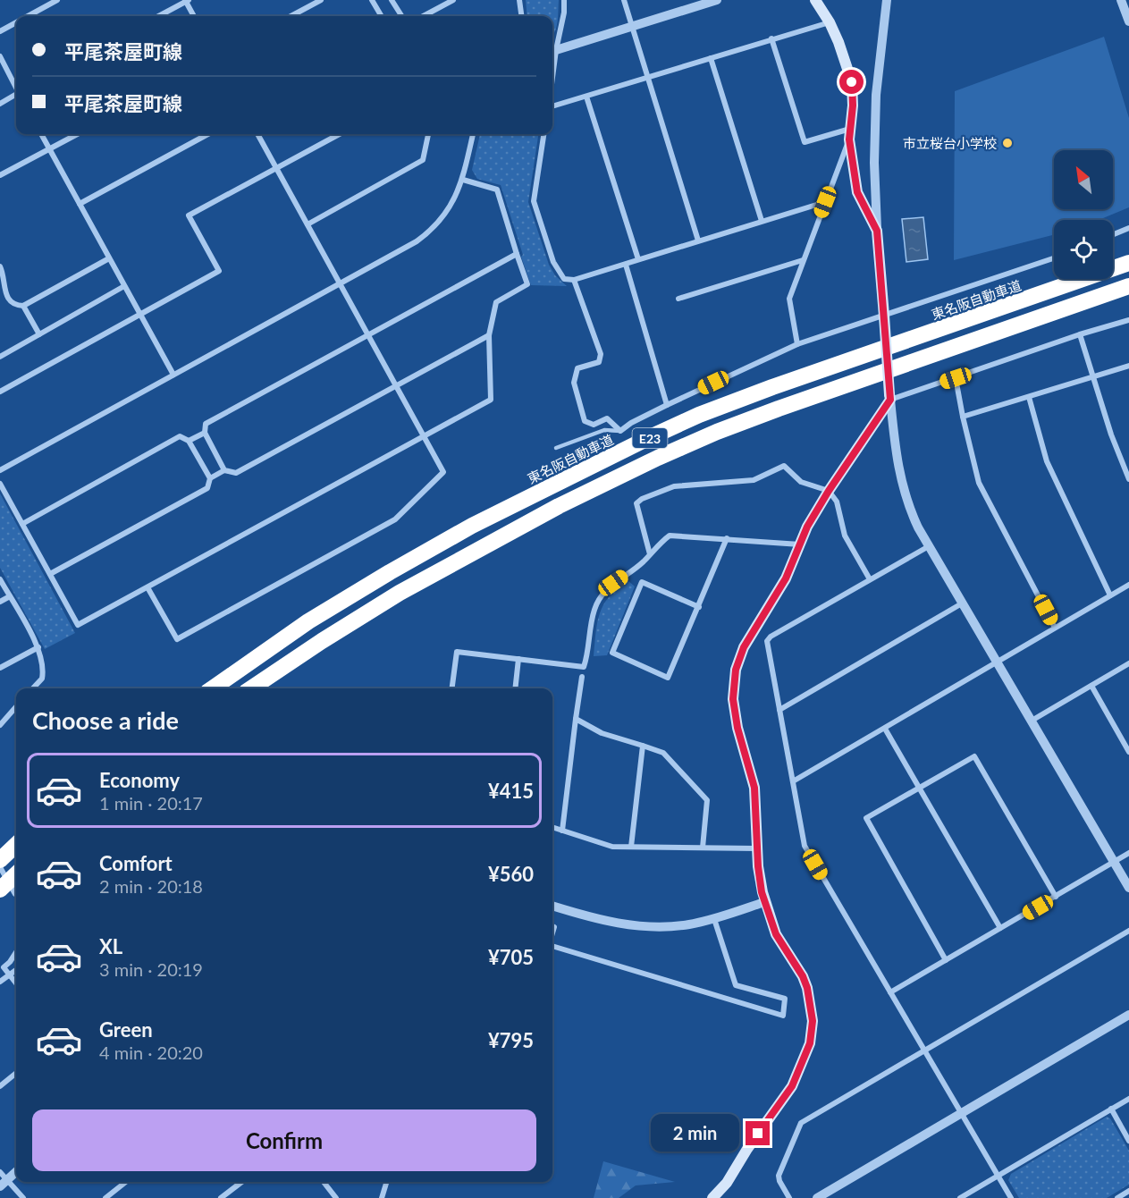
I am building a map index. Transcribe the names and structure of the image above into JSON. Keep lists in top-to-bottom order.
{
  "streets": {
    "highway": ["東名阪自動車道", "E23"]
  },
  "places": ["市立桜台小学校"],
  "north": "top left",
  "page": {
    "banner": ["平尾茶屋町線", "平尾茶屋町線"],
    "heading": "Choose a ride",
    "list": [
      {
        "name": "Economy",
        "note": "1 min · 20:17",
        "value": "¥415"
      },
      {
        "name": "Comfort",
        "note": "2 min · 20:18",
        "value": "¥560"
      },
      {
        "name": "XL",
        "note": "3 min · 20:19",
        "value": "¥705"
      },
      {
        "name": "Green",
        "note": "4 min · 20:20",
        "value": "¥795"
      }
    ],
    "buttons": "Confirm",
    "bubble": "2 min"
  }
}
